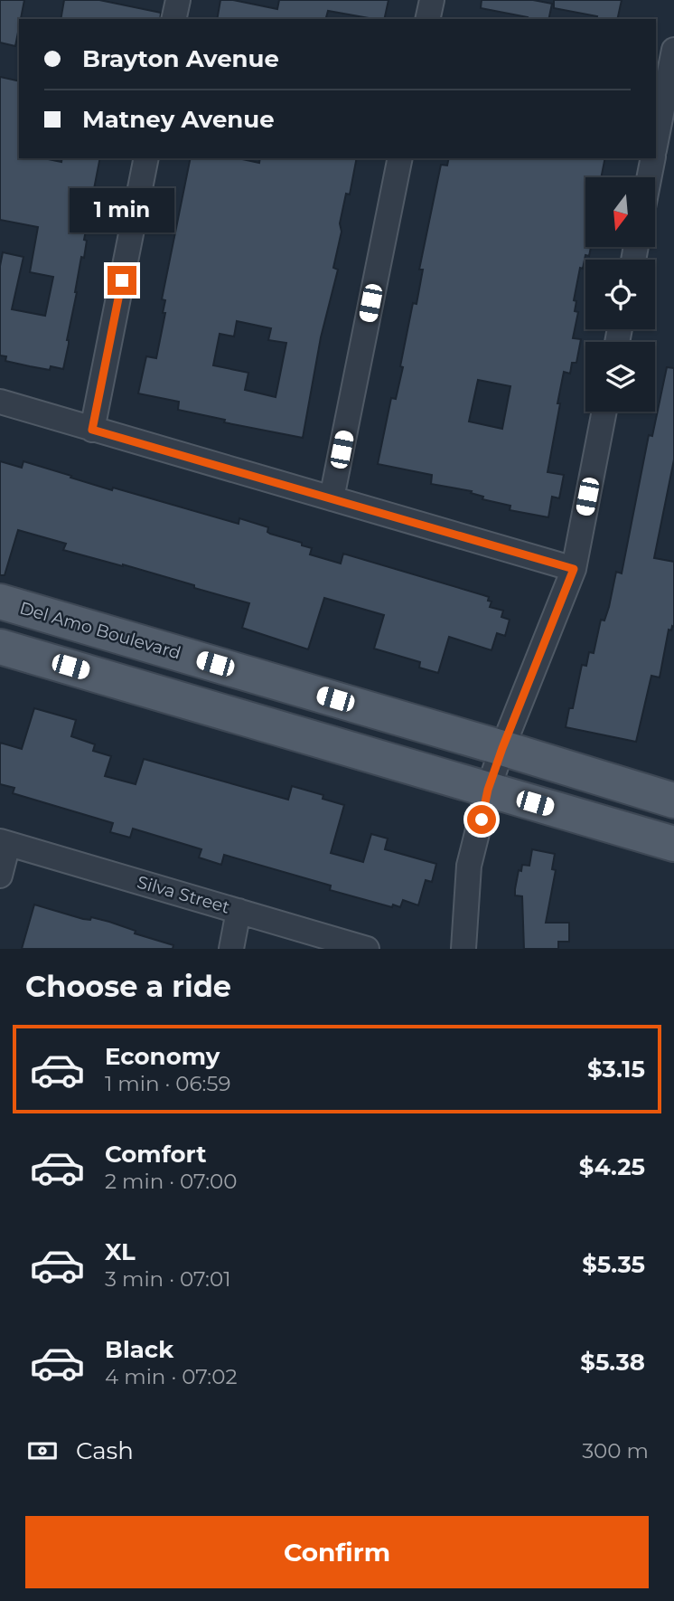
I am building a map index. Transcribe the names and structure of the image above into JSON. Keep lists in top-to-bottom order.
{
  "streets": {
    "main road": ["Del Amo Boulevard"],
    "street": ["Silva Street"]
  },
  "north": "bottom",
  "page": {
    "banner": ["Brayton Avenue", "Matney Avenue"],
    "bubble": "1 min",
    "heading": "Choose a ride",
    "list": [
      {
        "name": "Economy",
        "note": "1 min · 06:59",
        "value": "$3.15"
      },
      {
        "name": "Comfort",
        "note": "2 min · 07:00",
        "value": "$4.25"
      },
      {
        "name": "XL",
        "note": "3 min · 07:01",
        "value": "$5.35"
      },
      {
        "name": "Black",
        "note": "4 min · 07:02",
        "value": "$5.38"
      }
    ],
    "pay": ["Cash", "300 m"],
    "buttons": "Confirm"
  }
}
